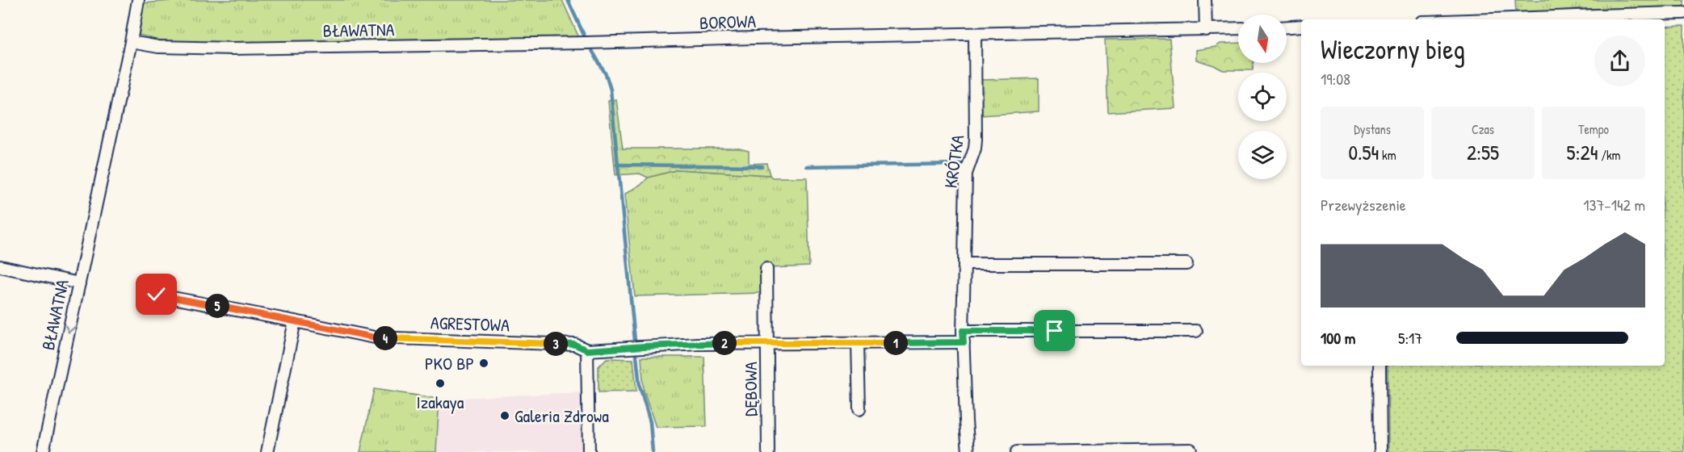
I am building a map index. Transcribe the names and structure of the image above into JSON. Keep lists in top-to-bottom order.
{
  "streets": {
    "street": [
      "BOROWA",
      "BŁAWATNA",
      "KRÓTKA",
      "AGRESTOWA",
      "DĘBOWA"
    ]
  },
  "crossings": [
    ["BOROWA", "BŁAWATNA"],
    ["BOROWA", "KRÓTKA"],
    ["AGRESTOWA", "DĘBOWA"]
  ],
  "places": ["PKO BP", "Izakaya", "Galeria Zdrowa"],
  "north": "bottom",
  "page": {
    "heading": ["Wieczorny bieg", "19:08"],
    "stats": [
      ["Dystans", "0.54 km"],
      ["Czas", "2:55"],
      ["Tempo", "5:24 /km"]
    ],
    "chart": ["Przewyższenie", "137–142 m"],
    "pins": [
      "5",
      "4",
      "1",
      "2",
      "3"
    ],
    "list": [
      {
        "name": "100 m",
        "note": "5:17"
      }
    ]
  }
}
